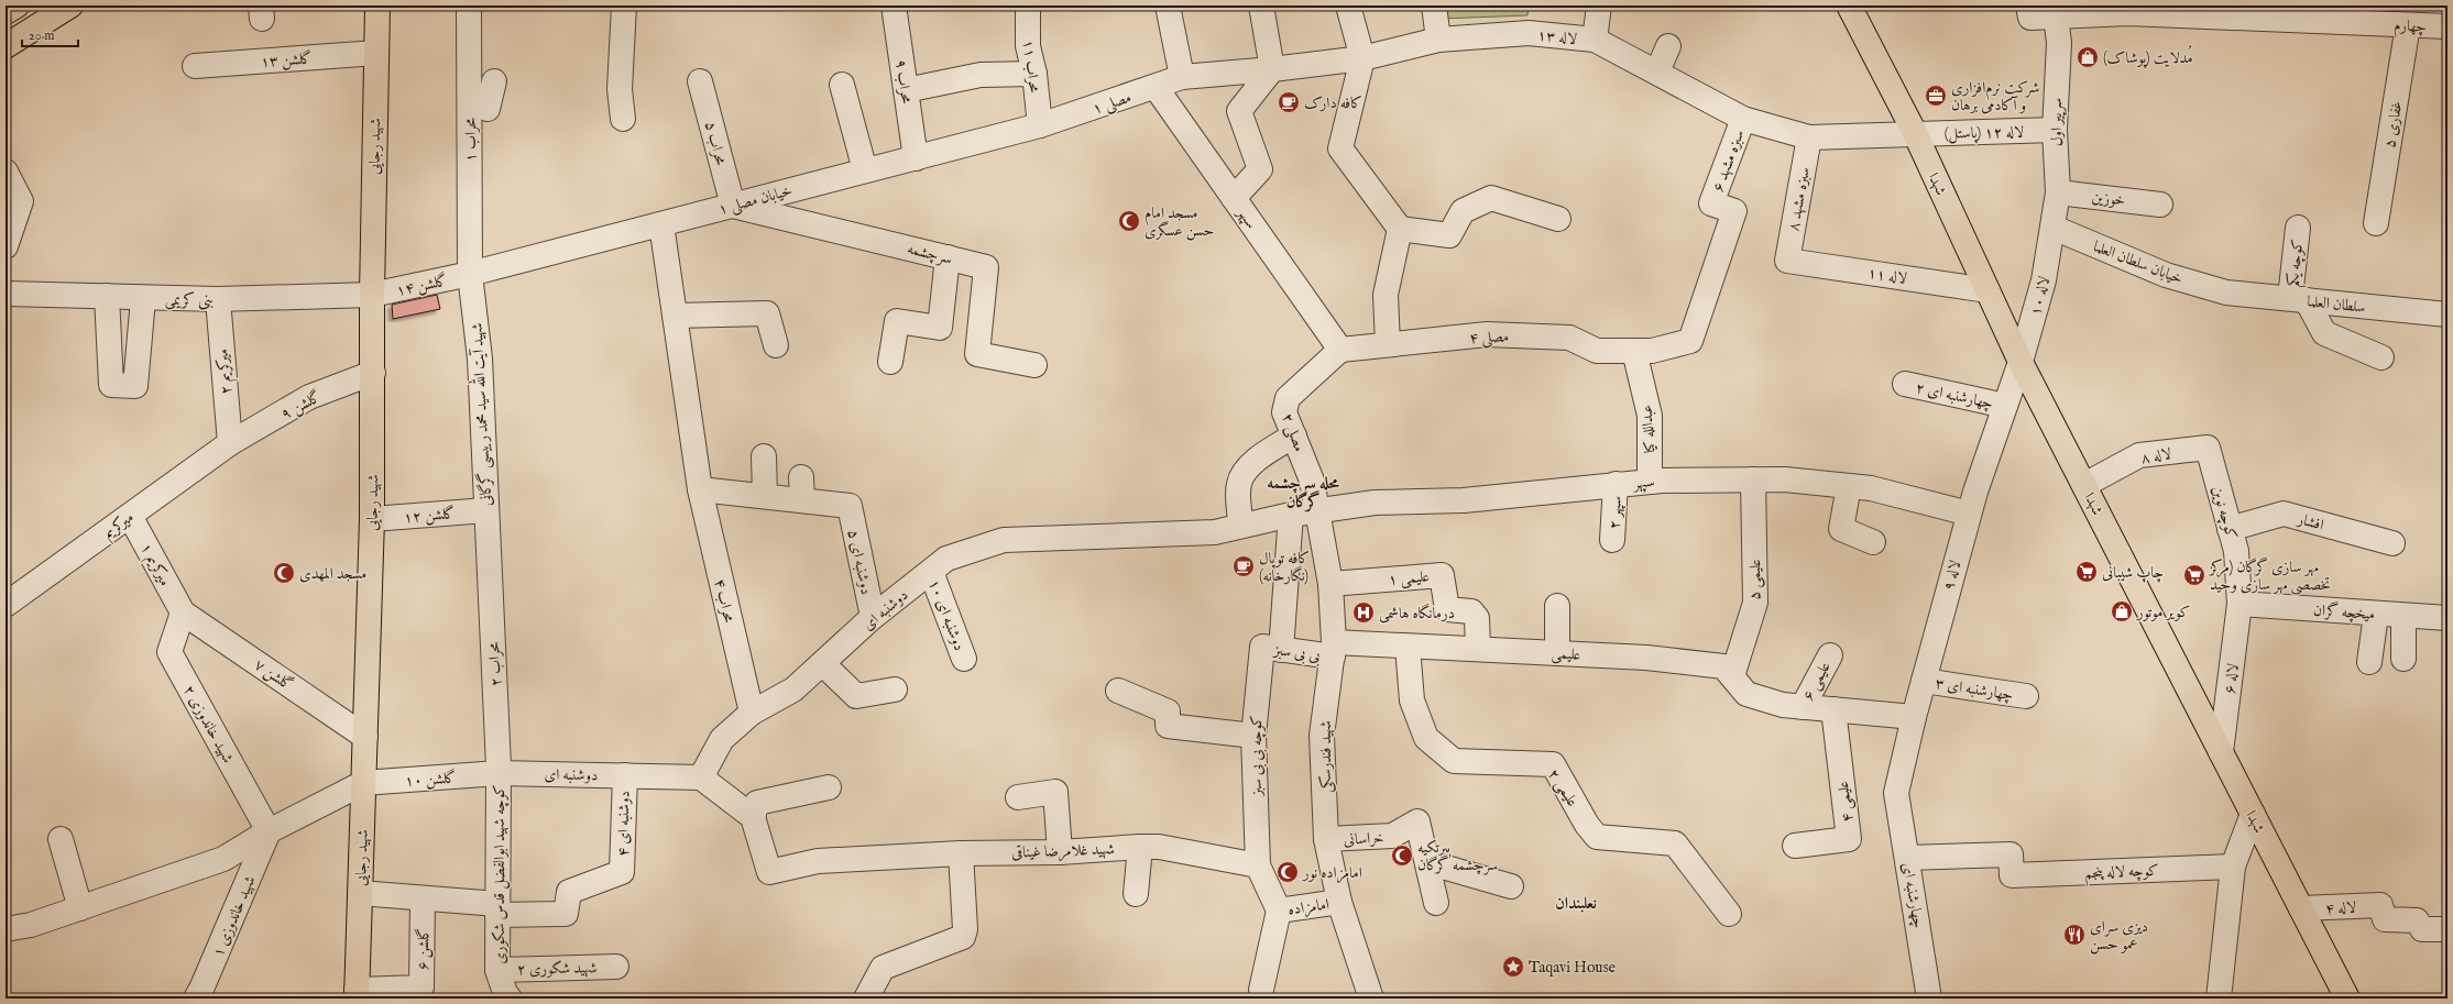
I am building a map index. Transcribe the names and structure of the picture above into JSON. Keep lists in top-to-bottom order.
{
  "streets": {
    "main road": ["شهید رجایی", "شهدا"],
    "street": [
      "چهارم",
      "لاله ۱۳",
      "۱۳ گلشن",
      "۱۱ محراب",
      "۹ محراب",
      "۱ مصلی",
      "سرپیر اول",
      "غفاری ۵",
      "لاله ۱۲ (پاستل)",
      "۱ محراب",
      "۵ محراب",
      "۶ سبزه مشهد",
      "خوزین",
      "خیابان مصلی ۱",
      "۸ سبزه مشهد",
      "سپهر",
      "سرچشمه",
      "خیابان سلطان العلما",
      "کوچه یکم",
      "۱۱ لاله",
      "گلشن ۱۴",
      "لاله ۱۰",
      "بنی کریمی",
      "سلطان العلما",
      "۴ مصلی",
      "۲ میرکریم",
      "۲ چهارشنبه ای",
      "۹ گلشن",
      "شهید آیت الله سید محمد رییسی گرگانی",
      "عبدالله کیا",
      "۲ مصلی",
      "۸ لاله",
      "۲ سپهر",
      "کوچه نوین",
      "۱۲ گلشن",
      "افشار",
      "میرکریم",
      "۵ دوشنبه ای",
      "۱ میرکریم",
      "۹ لاله",
      "۱ علیمی",
      "۵ علیمی",
      "۴ محراب",
      "دوشنبه ای",
      "میخچه گران",
      "۱۰ دوشنبه ای",
      "بی بی سبز",
      "علیمی",
      "۲ محراب",
      "۷ گلشن",
      "۶ لاله",
      "۶ علیمی",
      "۳ چهارشنبه ای",
      "۲ شهید خاندوزی",
      "کوچه بی بی سبز",
      "شهید فندرسکی",
      "۱۰ گلشن",
      "۲ علیمی",
      "۴ علیمی",
      "۴ دوشنبه ای",
      "خراسانی",
      "شهید غلامرضا غیناقی",
      "کوچه لاله پنجم",
      "کوچه شهید ابوالفضل قدس شکوری",
      "چهارشنبه ای",
      "امامزاده",
      "لاله ۴",
      "۱ شهید خاندوزی",
      "۶ گلشن",
      "۲ شهید شکوری"
    ]
  },
  "crossings": [
    ["چهارم", "سرپیر اول"],
    ["چهارم", "غفاری ۵"],
    ["لاله ۱۳", "۱ مصلی"],
    ["لاله ۱۳", "لاله ۱۲ (پاستل)"],
    ["لاله ۱۳", "۶ سبزه مشهد"],
    ["لاله ۱۳", "شهدا"],
    ["لاله ۱۳", "۸ سبزه مشهد"],
    ["۱۳ گلشن", "شهید رجایی"],
    ["۱۱ محراب", "۱ مصلی"],
    ["۱۱ محراب", "خیابان مصلی ۱"],
    ["۹ محراب", "خیابان مصلی ۱"],
    ["۱ مصلی", "خیابان مصلی ۱"],
    ["۱ مصلی", "سپهر"],
    ["سرپیر اول", "لاله ۱۲ (پاستل)"],
    ["سرپیر اول", "خوزین"],
    ["سرپیر اول", "خیابان سلطان العلما"],
    ["سرپیر اول", "لاله ۱۰"],
    ["لاله ۱۲ (پاستل)", "شهدا"],
    ["۱ محراب", "خیابان مصلی ۱"],
    ["۱ محراب", "گلشن ۱۴"],
    ["۱ محراب", "شهید آیت الله سید محمد رییسی گرگانی"],
    ["۵ محراب", "خیابان مصلی ۱"],
    ["۵ محراب", "سرچشمه"],
    ["شهید رجایی", "گلشن ۱۴"],
    ["شهید رجایی", "بنی کریمی"],
    ["شهید رجایی", "۹ گلشن"],
    ["شهید رجایی", "۱۲ گلشن"],
    ["شهید رجایی", "۷ گلشن"],
    ["شهید رجایی", "۱۰ گلشن"],
    ["شهید رجایی", "۶ گلشن"],
    ["۶ سبزه مشهد", "۴ مصلی"],
    ["شهدا", "۱۱ لاله"],
    ["شهدا", "لاله ۱۰"],
    ["شهدا", "۸ لاله"],
    ["شهدا", "۹ لاله"],
    ["شهدا", "۶ لاله"],
    ["شهدا", "لاله ۴"],
    ["خیابان مصلی ۱", "سرچشمه"],
    ["خیابان مصلی ۱", "گلشن ۱۴"],
    ["خیابان مصلی ۱", "شهید آیت الله سید محمد رییسی گرگانی"],
    ["خیابان مصلی ۱", "۴ محراب"],
    ["۸ سبزه مشهد", "۱۱ لاله"],
    ["سپهر", "۴ مصلی"],
    ["سپهر", "عبدالله کیا"],
    ["سپهر", "۲ مصلی"],
    ["سپهر", "۲ سپهر"],
    ["سپهر", "۹ لاله"],
    ["سپهر", "۵ علیمی"],
    ["سپهر", "دوشنبه ای"],
    ["سپهر", "شهید فندرسکی"],
    ["خیابان سلطان العلما", "لاله ۱۰"],
    ["خیابان سلطان العلما", "سلطان العلما"],
    ["کوچه یکم", "سلطان العلما"],
    ["گلشن ۱۴", "بنی کریمی"],
    ["گلشن ۱۴", "شهید آیت الله سید محمد رییسی گرگانی"],
    ["لاله ۱۰", "۹ لاله"],
    ["بنی کریمی", "۲ میرکریم"],
    ["۴ مصلی", "عبدالله کیا"],
    ["۴ مصلی", "۲ مصلی"],
    ["۲ میرکریم", "۹ گلشن"],
    ["۲ میرکریم", "میرکریم"],
    ["۲ چهارشنبه ای", "۹ لاله"],
    ["۹ گلشن", "میرکریم"],
    ["شهید آیت الله سید محمد رییسی گرگانی", "۱۲ گلشن"],
    ["شهید آیت الله سید محمد رییسی گرگانی", "۲ محراب"],
    ["۲ مصلی", "دوشنبه ای"],
    ["۲ مصلی", "شهید فندرسکی"],
    ["۸ لاله", "کوچه نوین"],
    ["کوچه نوین", "افشار"],
    ["کوچه نوین", "میخچه گران"],
    ["کوچه نوین", "۶ لاله"],
    ["میرکریم", "۱ میرکریم"],
    ["۵ دوشنبه ای", "دوشنبه ای"],
    ["۱ میرکریم", "۷ گلشن"],
    ["۱ میرکریم", "۲ شهید خاندوزی"],
    ["۹ لاله", "۳ چهارشنبه ای"],
    ["۹ لاله", "چهارشنبه ای"],
    ["۱ علیمی", "علیمی"],
    ["۱ علیمی", "شهید فندرسکی"],
    ["۵ علیمی", "علیمی"],
    ["۴ محراب", "دوشنبه ای"],
    ["دوشنبه ای", "۱۰ دوشنبه ای"],
    ["دوشنبه ای", "۲ محراب"],
    ["دوشنبه ای", "کوچه بی بی سبز"],
    ["دوشنبه ای", "شهید فندرسکی"],
    ["دوشنبه ای", "۱۰ گلشن"],
    ["دوشنبه ای", "۴ دوشنبه ای"],
    ["دوشنبه ای", "کوچه شهید ابوالفضل قدس شکوری"],
    ["میخچه گران", "۶ لاله"],
    ["بی بی سبز", "علیمی"],
    ["بی بی سبز", "کوچه بی بی سبز"],
    ["بی بی سبز", "شهید فندرسکی"],
    ["علیمی", "۶ علیمی"],
    ["علیمی", "شهید فندرسکی"],
    ["علیمی", "۲ علیمی"],
    ["۲ محراب", "۱۰ گلشن"],
    ["۲ محراب", "کوچه شهید ابوالفضل قدس شکوری"],
    ["۷ گلشن", "۲ شهید خاندوزی"],
    ["۲ شهید خاندوزی", "۱ شهید خاندوزی"],
    ["کوچه بی بی سبز", "شهید غلامرضا غیناقی"],
    ["شهید فندرسکی", "خراسانی"],
    ["شهید فندرسکی", "امامزاده"],
    ["۱۰ گلشن", "کوچه شهید ابوالفضل قدس شکوری"],
    ["۴ دوشنبه ای", "کوچه شهید ابوالفضل قدس شکوری"],
    ["کوچه لاله پنجم", "چهارشنبه ای"],
    ["کوچه شهید ابوالفضل قدس شکوری", "۲ شهید شکوری"]
  ],
  "districts": ["محله سرچشمه گرگان", "نعلبندان"],
  "places": {
    "shop": ["مُدلایت (پوشاک)", "کویر موتور"],
    "office": ["شرکت نرم‌افزاری و آکادمی برهان"],
    "cafe": ["کافه دارک", "کافه توپال (نگارخانه)"],
    "mosque": [
      "مسجد امام حسن عسگری",
      "مسجد المهدی",
      "پیرتکیه سرچشمه گرگان",
      "امامزاده نور"
    ],
    "supermarket": ["چاپ شیبانی", "مهر سازی گرگان (مرکز تخصصی مهر سازی وحید"],
    "hospital": ["درمانگاه هاشمی"],
    "restaurant": ["دیزی سرای عمو حسن"],
    "place": ["Taqavi House"]
  },
  "scale_bar": "20 m"
}
